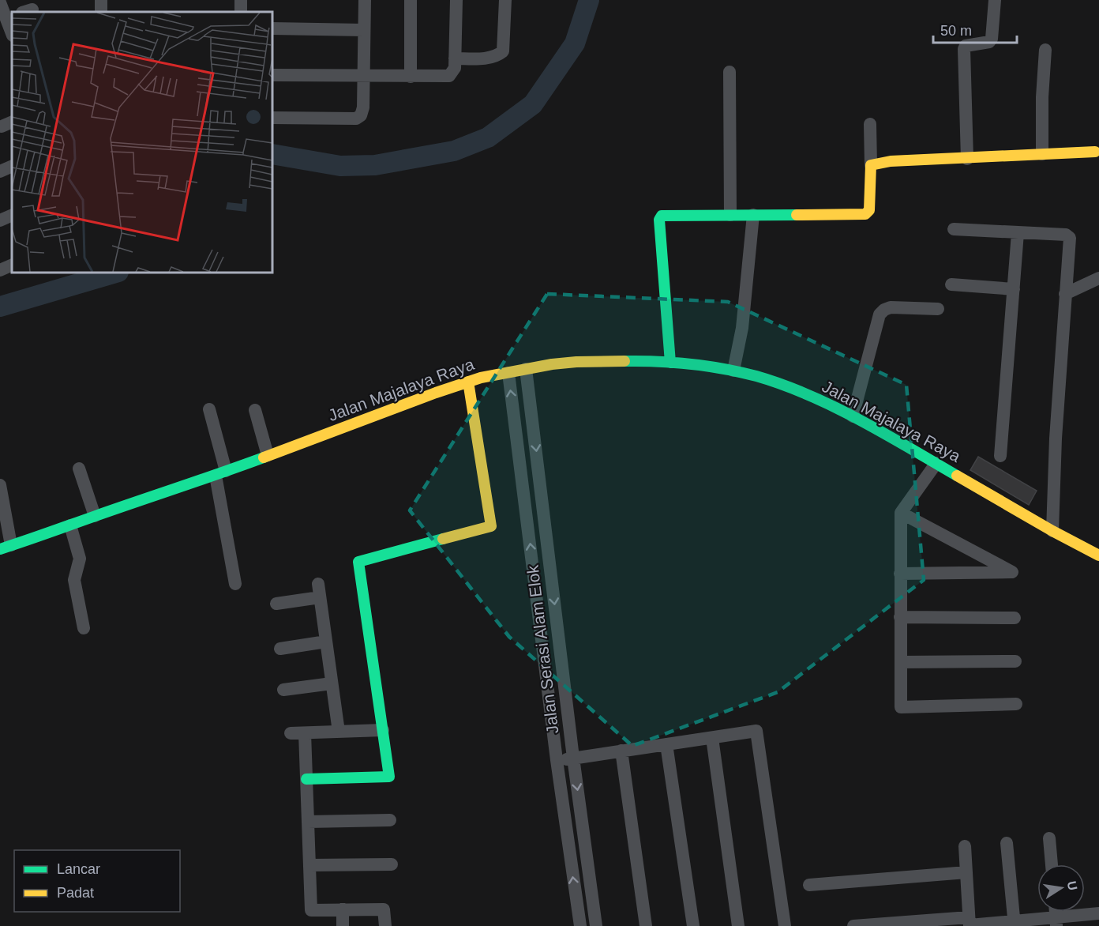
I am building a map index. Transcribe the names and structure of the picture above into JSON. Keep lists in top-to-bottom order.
{
  "streets": {
    "street": ["Jalan Majalaya Raya", "Jalan Serasi Alam Elok"]
  },
  "crossings": [
    ["Jalan Majalaya Raya", "Jalan Serasi Alam Elok"]
  ],
  "legend": ["Lancar", "Padat"],
  "scale_bar": "50 m",
  "north": "right"
}
